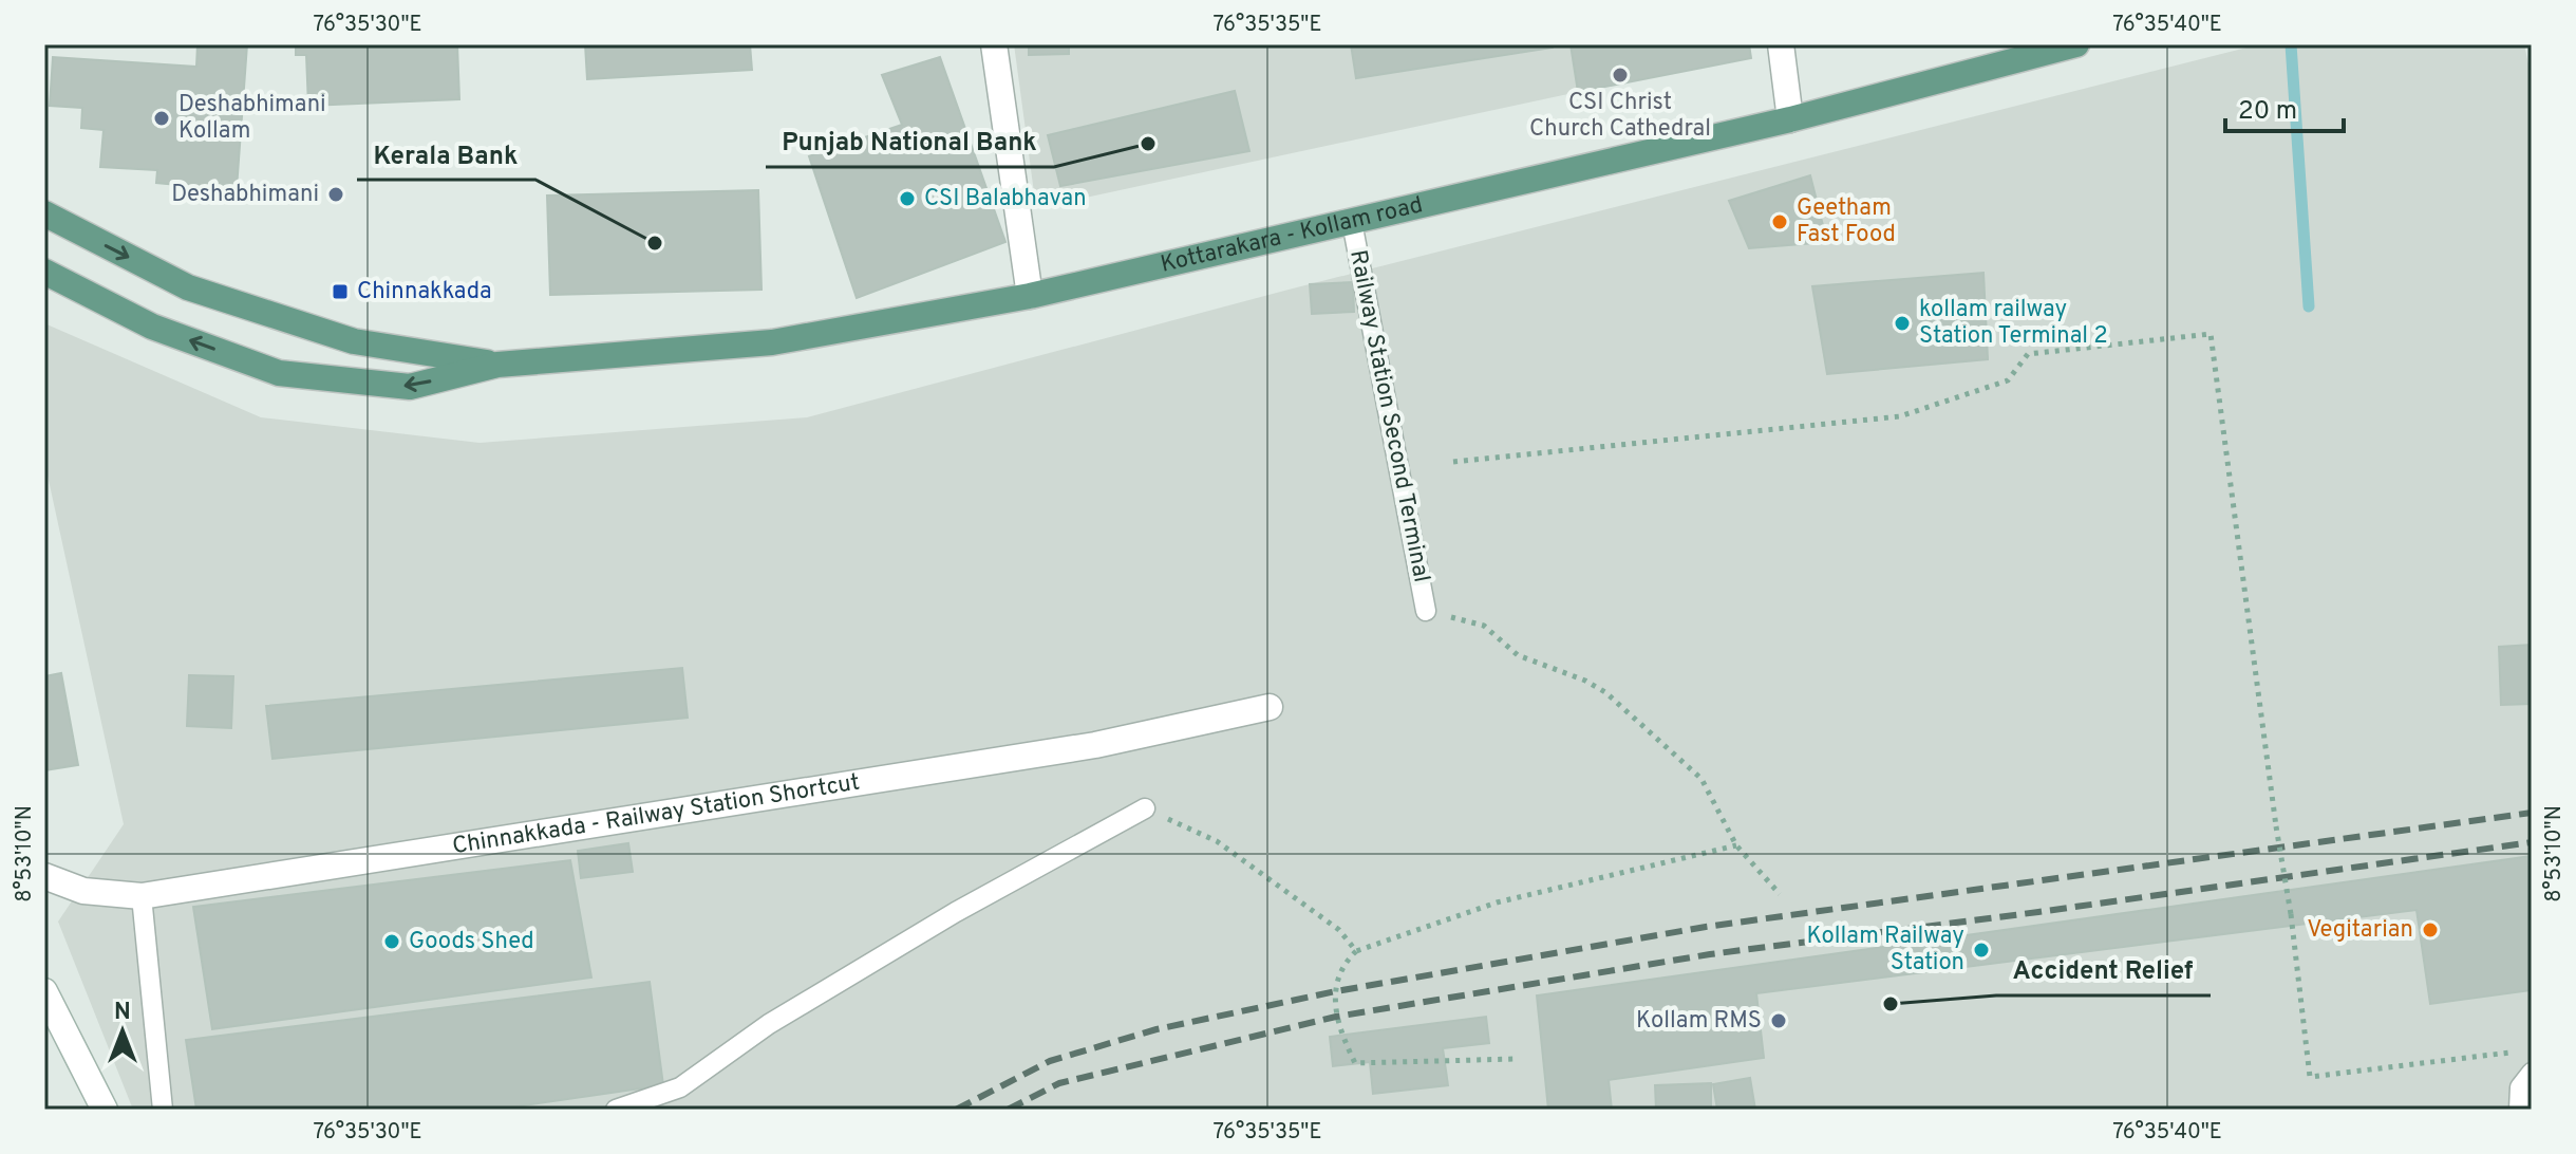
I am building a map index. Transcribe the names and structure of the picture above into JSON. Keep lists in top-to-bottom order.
{
  "streets": {
    "main road": ["Kottarakara - Kollam road"],
    "street": ["Chinnakkada - Railway Station Shortcut"],
    "lane": ["Railway Station Second Terminal"]
  },
  "crossings": [
    ["Kottarakara - Kollam road", "Railway Station Second Terminal"]
  ],
  "places": {
    "other": [
      "CSI Christ Church Cathedral",
      "Deshabhimani Kollam",
      "Punjab National Bank",
      "Deshabhimani",
      "CSI Balabhavan",
      "Geetham Fast Food",
      "Kerala Bank",
      "kollam railway Station Terminal 2",
      "Vegitarian",
      "Goods Shed",
      "Kollam Railway Station",
      "Accident Relief",
      "Kollam RMS"
    ],
    "transit": ["Chinnakkada"]
  },
  "scale_bar": "20 m",
  "north": "top",
  "coordinates": [
    "76°35'30\"E",
    "76°35'35\"E",
    "76°35'40\"E",
    "8°53'10\"N"
  ]
}
